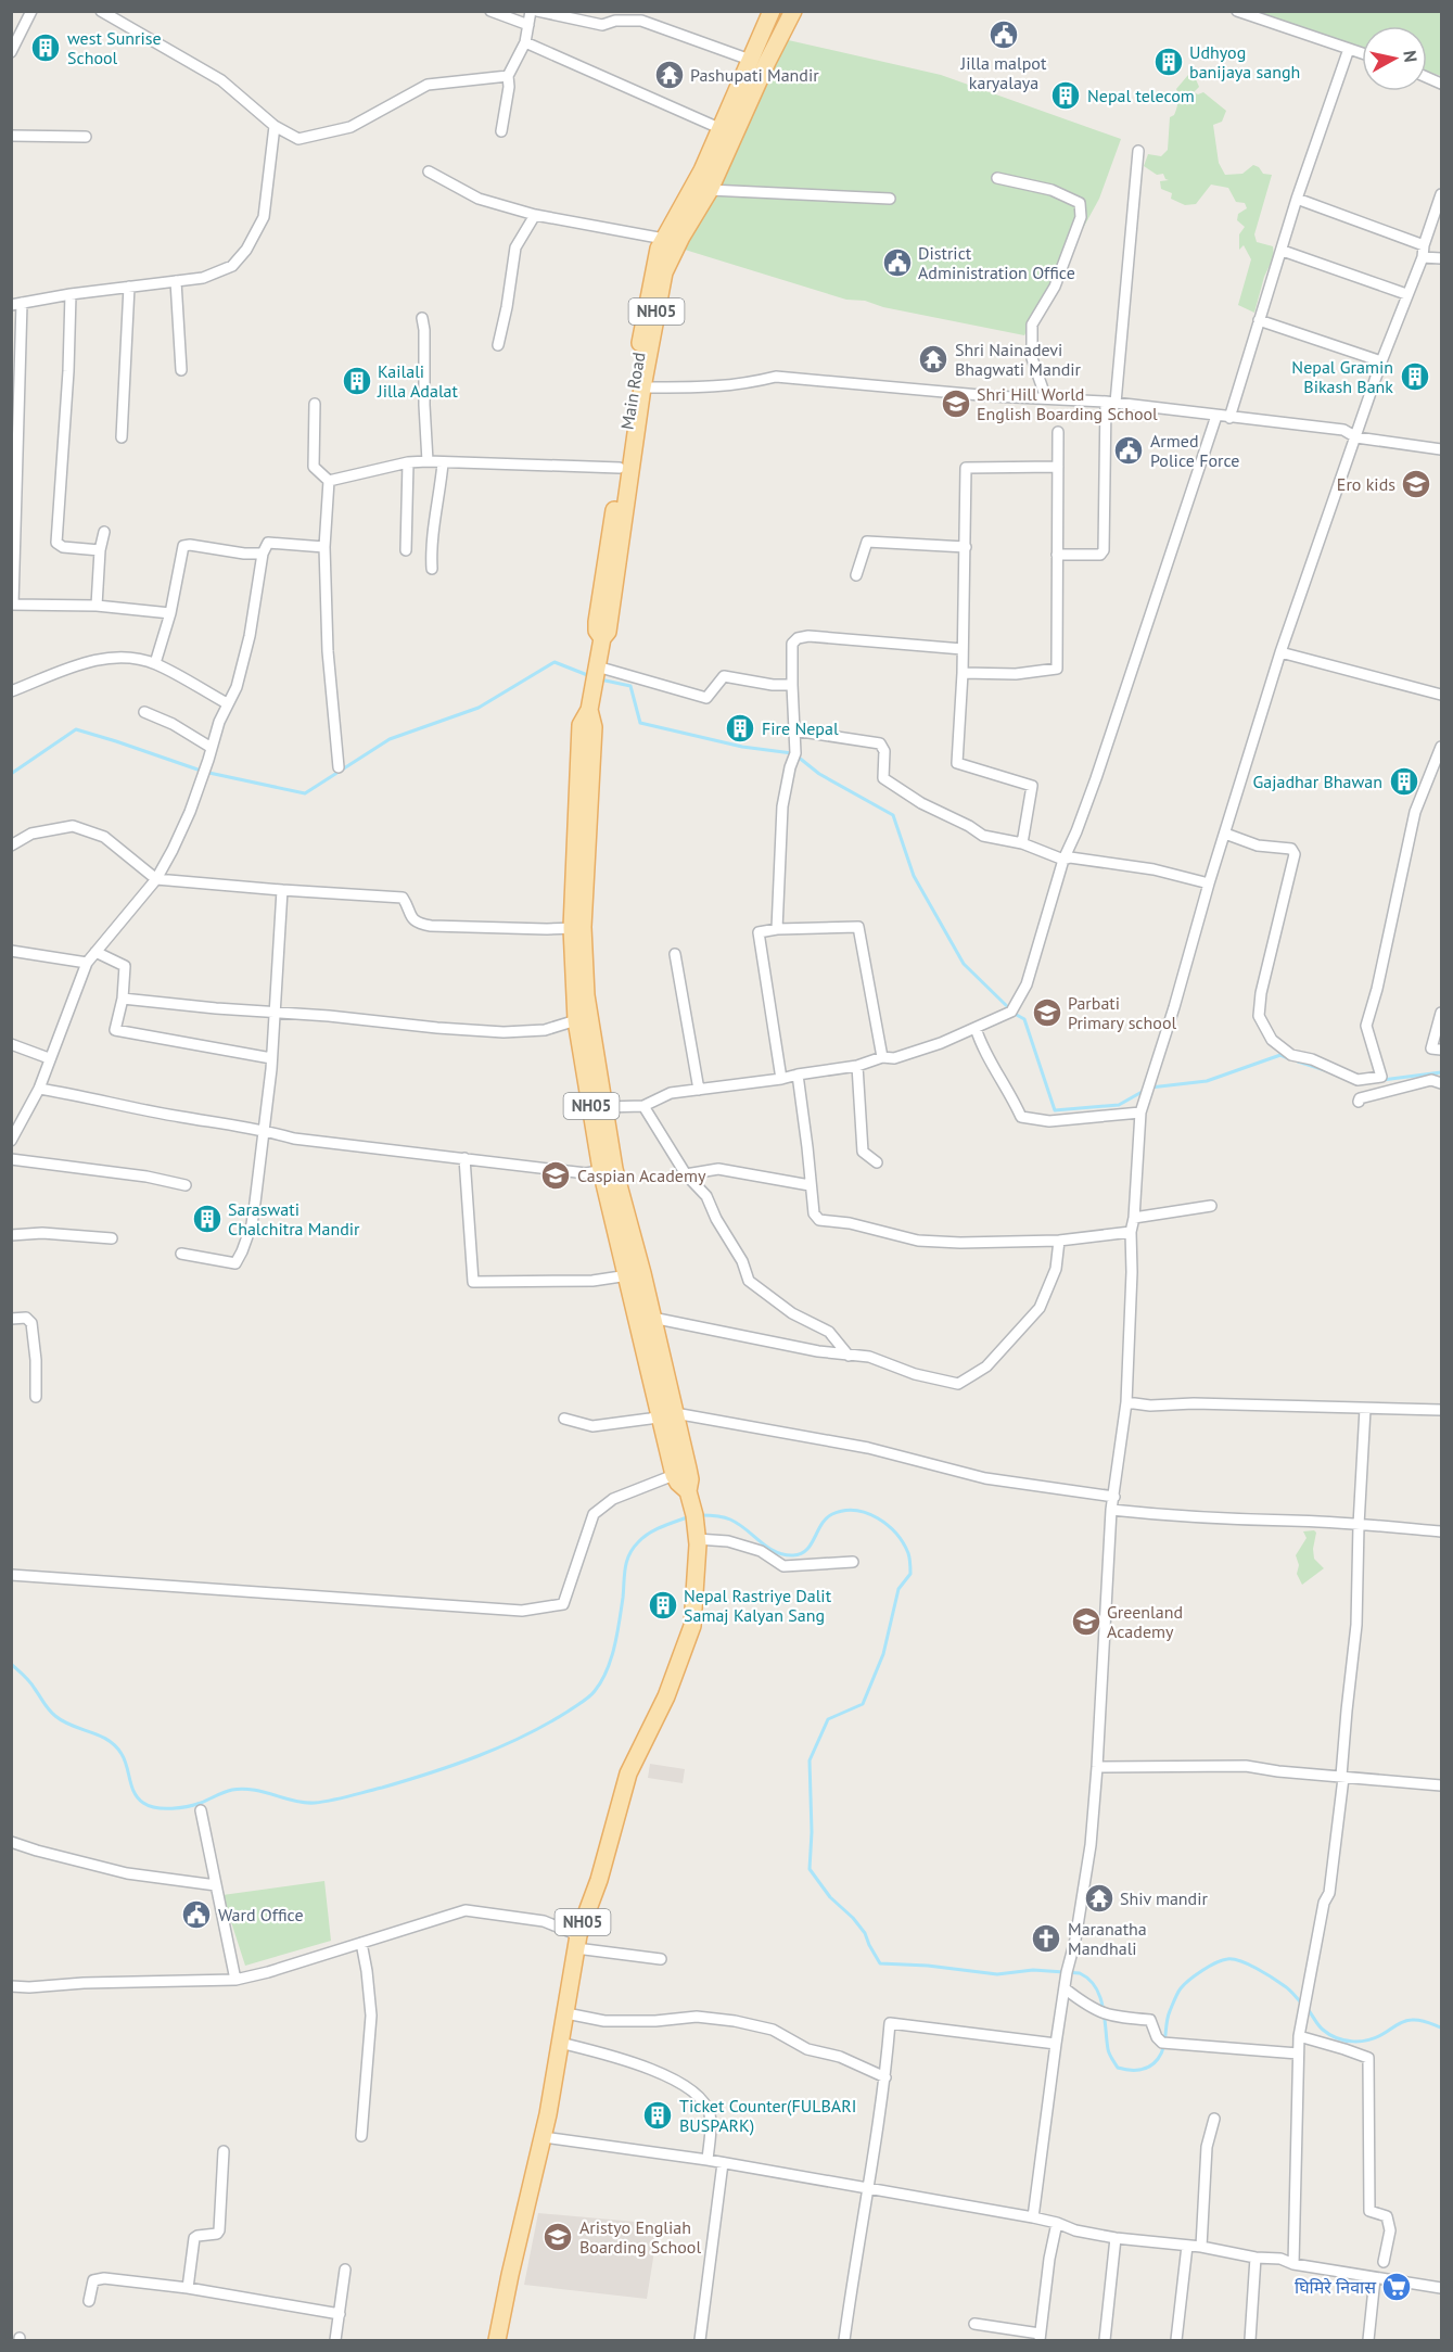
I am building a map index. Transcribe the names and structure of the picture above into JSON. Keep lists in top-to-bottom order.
{
  "streets": {
    "main road": ["NH05", "Main Road"]
  },
  "crossings": [
    ["NH05", "Main Road"]
  ],
  "places": {
    "public building": [
      "Jilla malpot karyalaya",
      "District Administration Office",
      "Armed Police Force",
      "Ward Office"
    ],
    "building": [
      "west Sunrise School",
      "Udhyog banijaya sangh",
      "Nepal telecom",
      "Nepal Gramin Bikash Bank",
      "Kailali Jilla Adalat",
      "Fire Nepal",
      "Gajadhar Bhawan",
      "Saraswati Chalchitra Mandir",
      "Nepal Rastriye Dalit Samaj Kalyan Sang",
      "Ticket Counter(FULBARI BUSPARK)"
    ],
    "temple": ["Pashupati Mandir", "Shri Nainadevi Bhagwati Mandir", "Shiv mandir"],
    "school or university": [
      "Shri Hill World English Boarding School",
      "Ero kids",
      "Parbati Primary school",
      "Caspian Academy",
      "Greenland Academy",
      "Aristyo Engliah Boarding School"
    ],
    "church": ["Maranatha Mandhali"],
    "supermarket": ["घिमिरे निवास"]
  },
  "north": "right"
}
